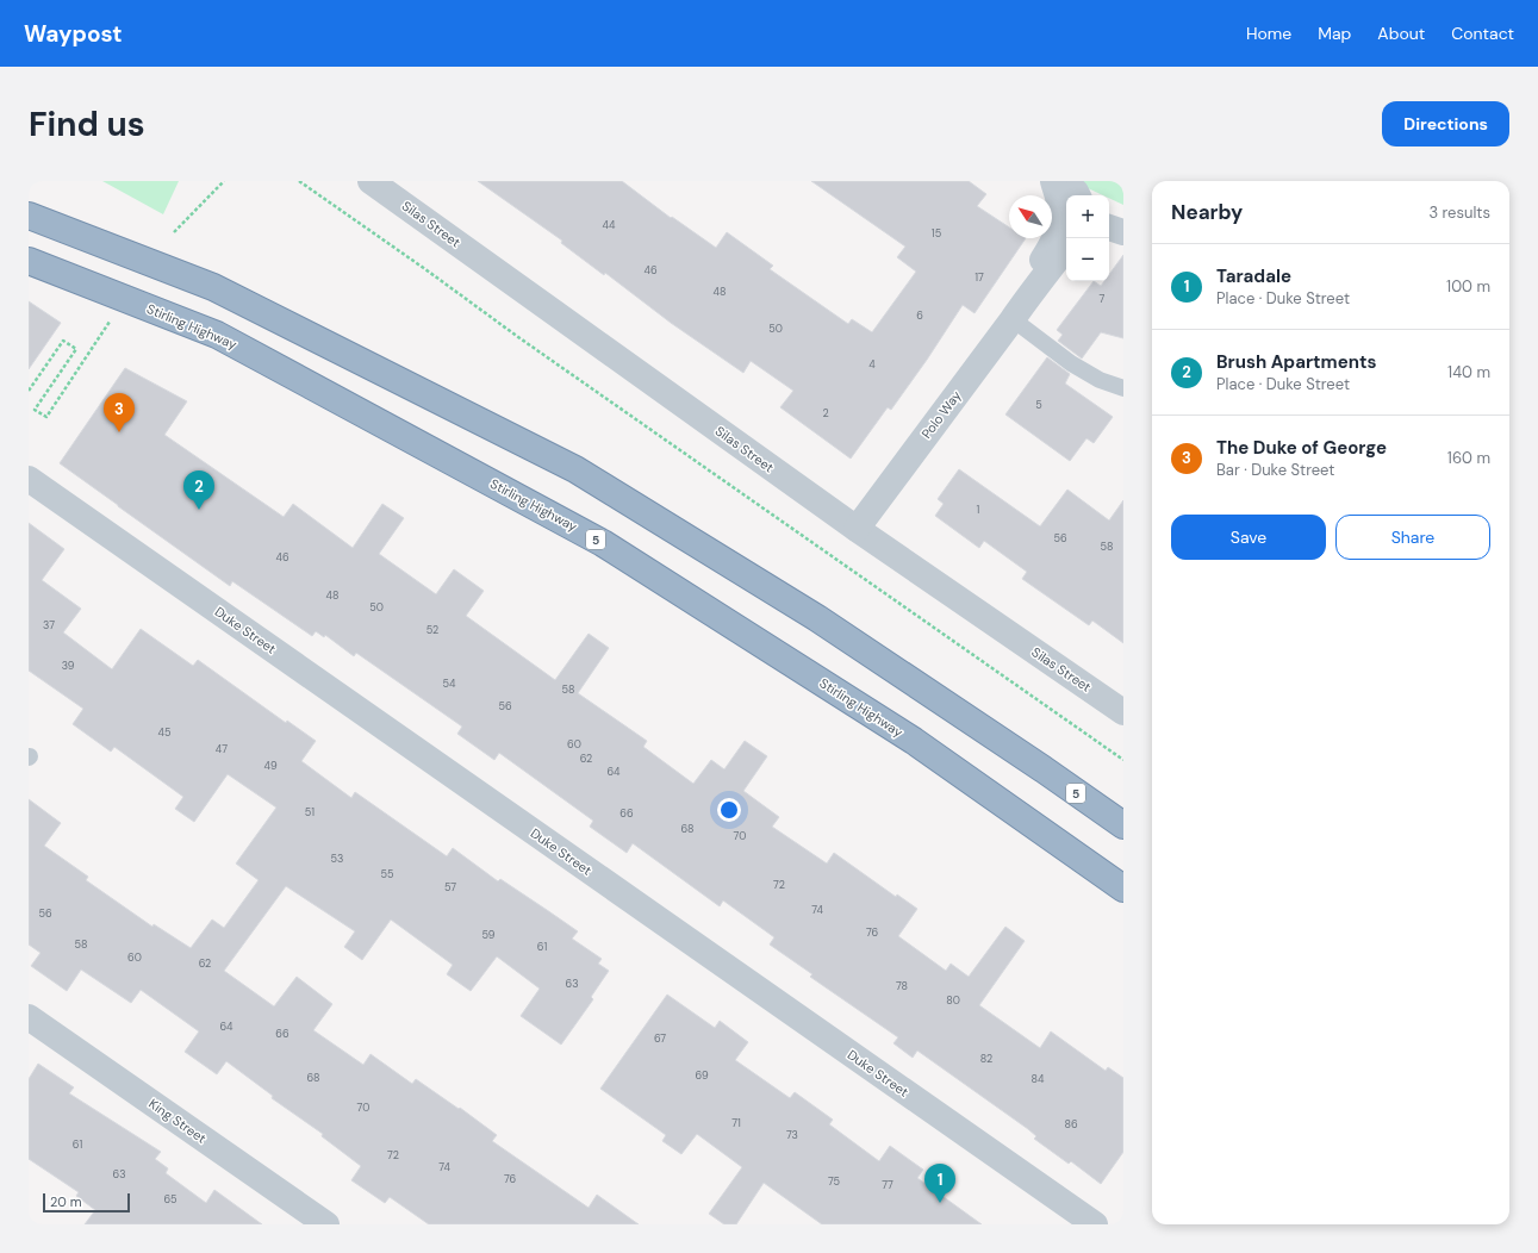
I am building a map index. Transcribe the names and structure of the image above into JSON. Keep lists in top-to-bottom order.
{
  "streets": {
    "highway": ["Stirling Highway", "5"],
    "street": [
      "Silas Street",
      "Polo Way",
      "Duke Street",
      "King Street"
    ]
  },
  "crossings": [
    ["Silas Street", "Polo Way"]
  ],
  "house_numbers": [
    "44",
    "15",
    "46",
    "17",
    "48",
    "7",
    "6",
    "50",
    "4",
    "5",
    "2",
    "1",
    "56",
    "58",
    "46",
    "48",
    "50",
    "37",
    "52",
    "39",
    "54",
    "58",
    "56",
    "45",
    "60",
    "47",
    "62",
    "49",
    "64",
    "51",
    "66",
    "68",
    "70",
    "53",
    "55",
    "72",
    "57",
    "74",
    "56",
    "76",
    "59",
    "58",
    "61",
    "60",
    "62",
    "63",
    "78",
    "80",
    "64",
    "66",
    "67",
    "82",
    "69",
    "68",
    "84",
    "70",
    "71",
    "86",
    "73",
    "61",
    "72",
    "74",
    "63",
    "76",
    "75",
    "77",
    "65"
  ],
  "scale_bar": "20 m",
  "north": "top left",
  "page": {
    "header": "Waypost",
    "nav": [
      "Home",
      "Map",
      "About",
      "Contact"
    ],
    "buttons": [
      "Directions",
      ["Save", "Share"]
    ],
    "title": "Find us",
    "heading": ["Nearby", "3 results"],
    "map_buttons": ["+", "−"],
    "list": [
      {
        "mark": "1",
        "name": "Taradale",
        "note": "Place · Duke Street",
        "value": "100 m"
      },
      {
        "mark": "2",
        "name": "Brush Apartments",
        "note": "Place · Duke Street",
        "value": "140 m"
      },
      {
        "mark": "3",
        "name": "The Duke of George",
        "note": "Bar · Duke Street",
        "value": "160 m"
      }
    ],
    "pins": ["3", "2", "1"],
    "scale": "20 m"
  }
}
